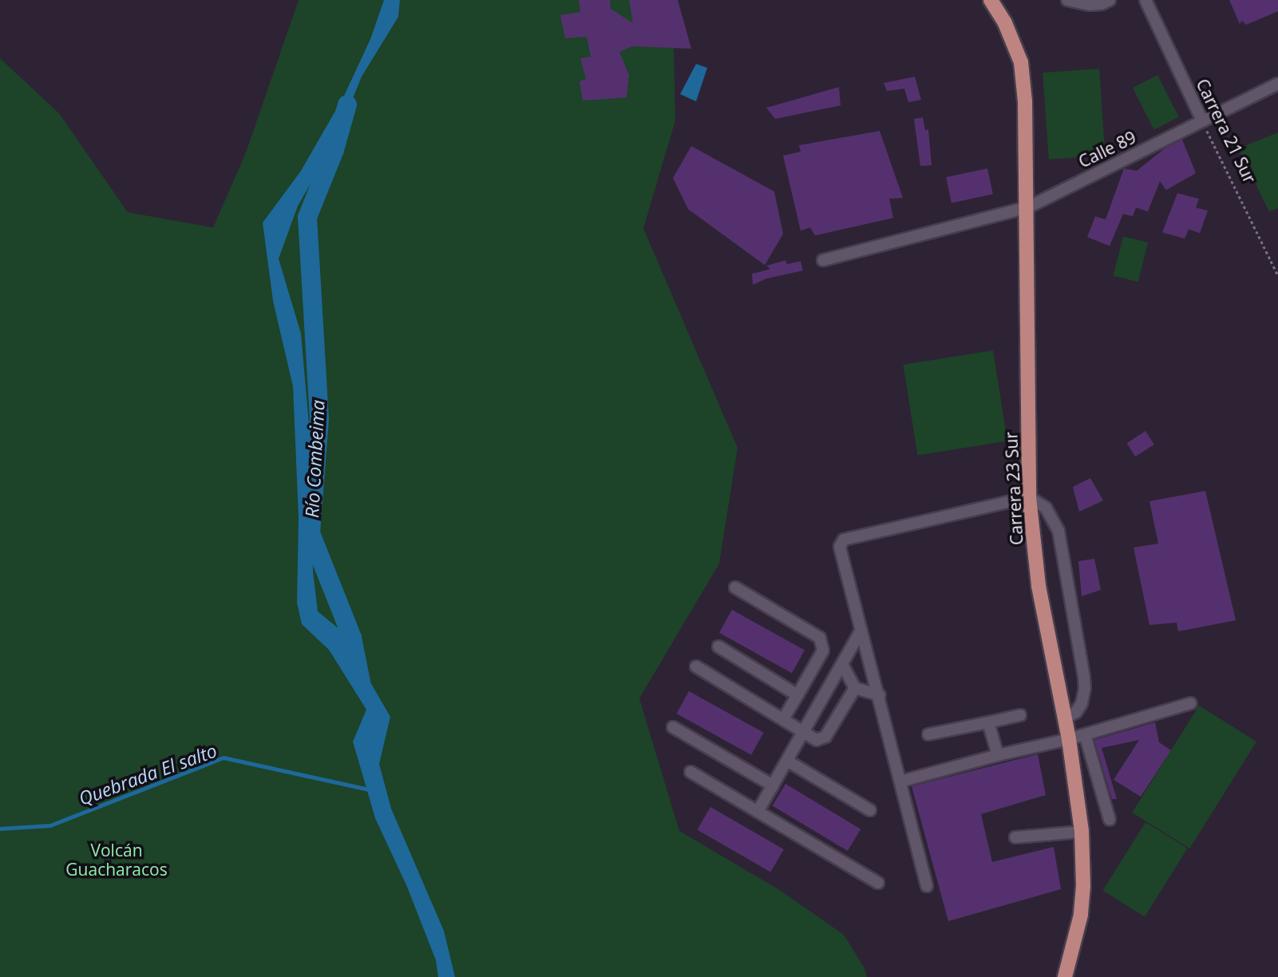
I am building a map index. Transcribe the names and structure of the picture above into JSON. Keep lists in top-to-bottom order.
{
  "streets": {
    "main road": ["Carrera 23 Sur"],
    "street": ["Carrera 21 Sur", "Calle 89"]
  },
  "crossings": [
    ["Carrera 21 Sur", "Calle 89"],
    ["Calle 89", "Carrera 23 Sur"]
  ],
  "water": ["Río Combeima", "Quebrada El salto"],
  "parks": ["Volcán Guacharacos"]
}
